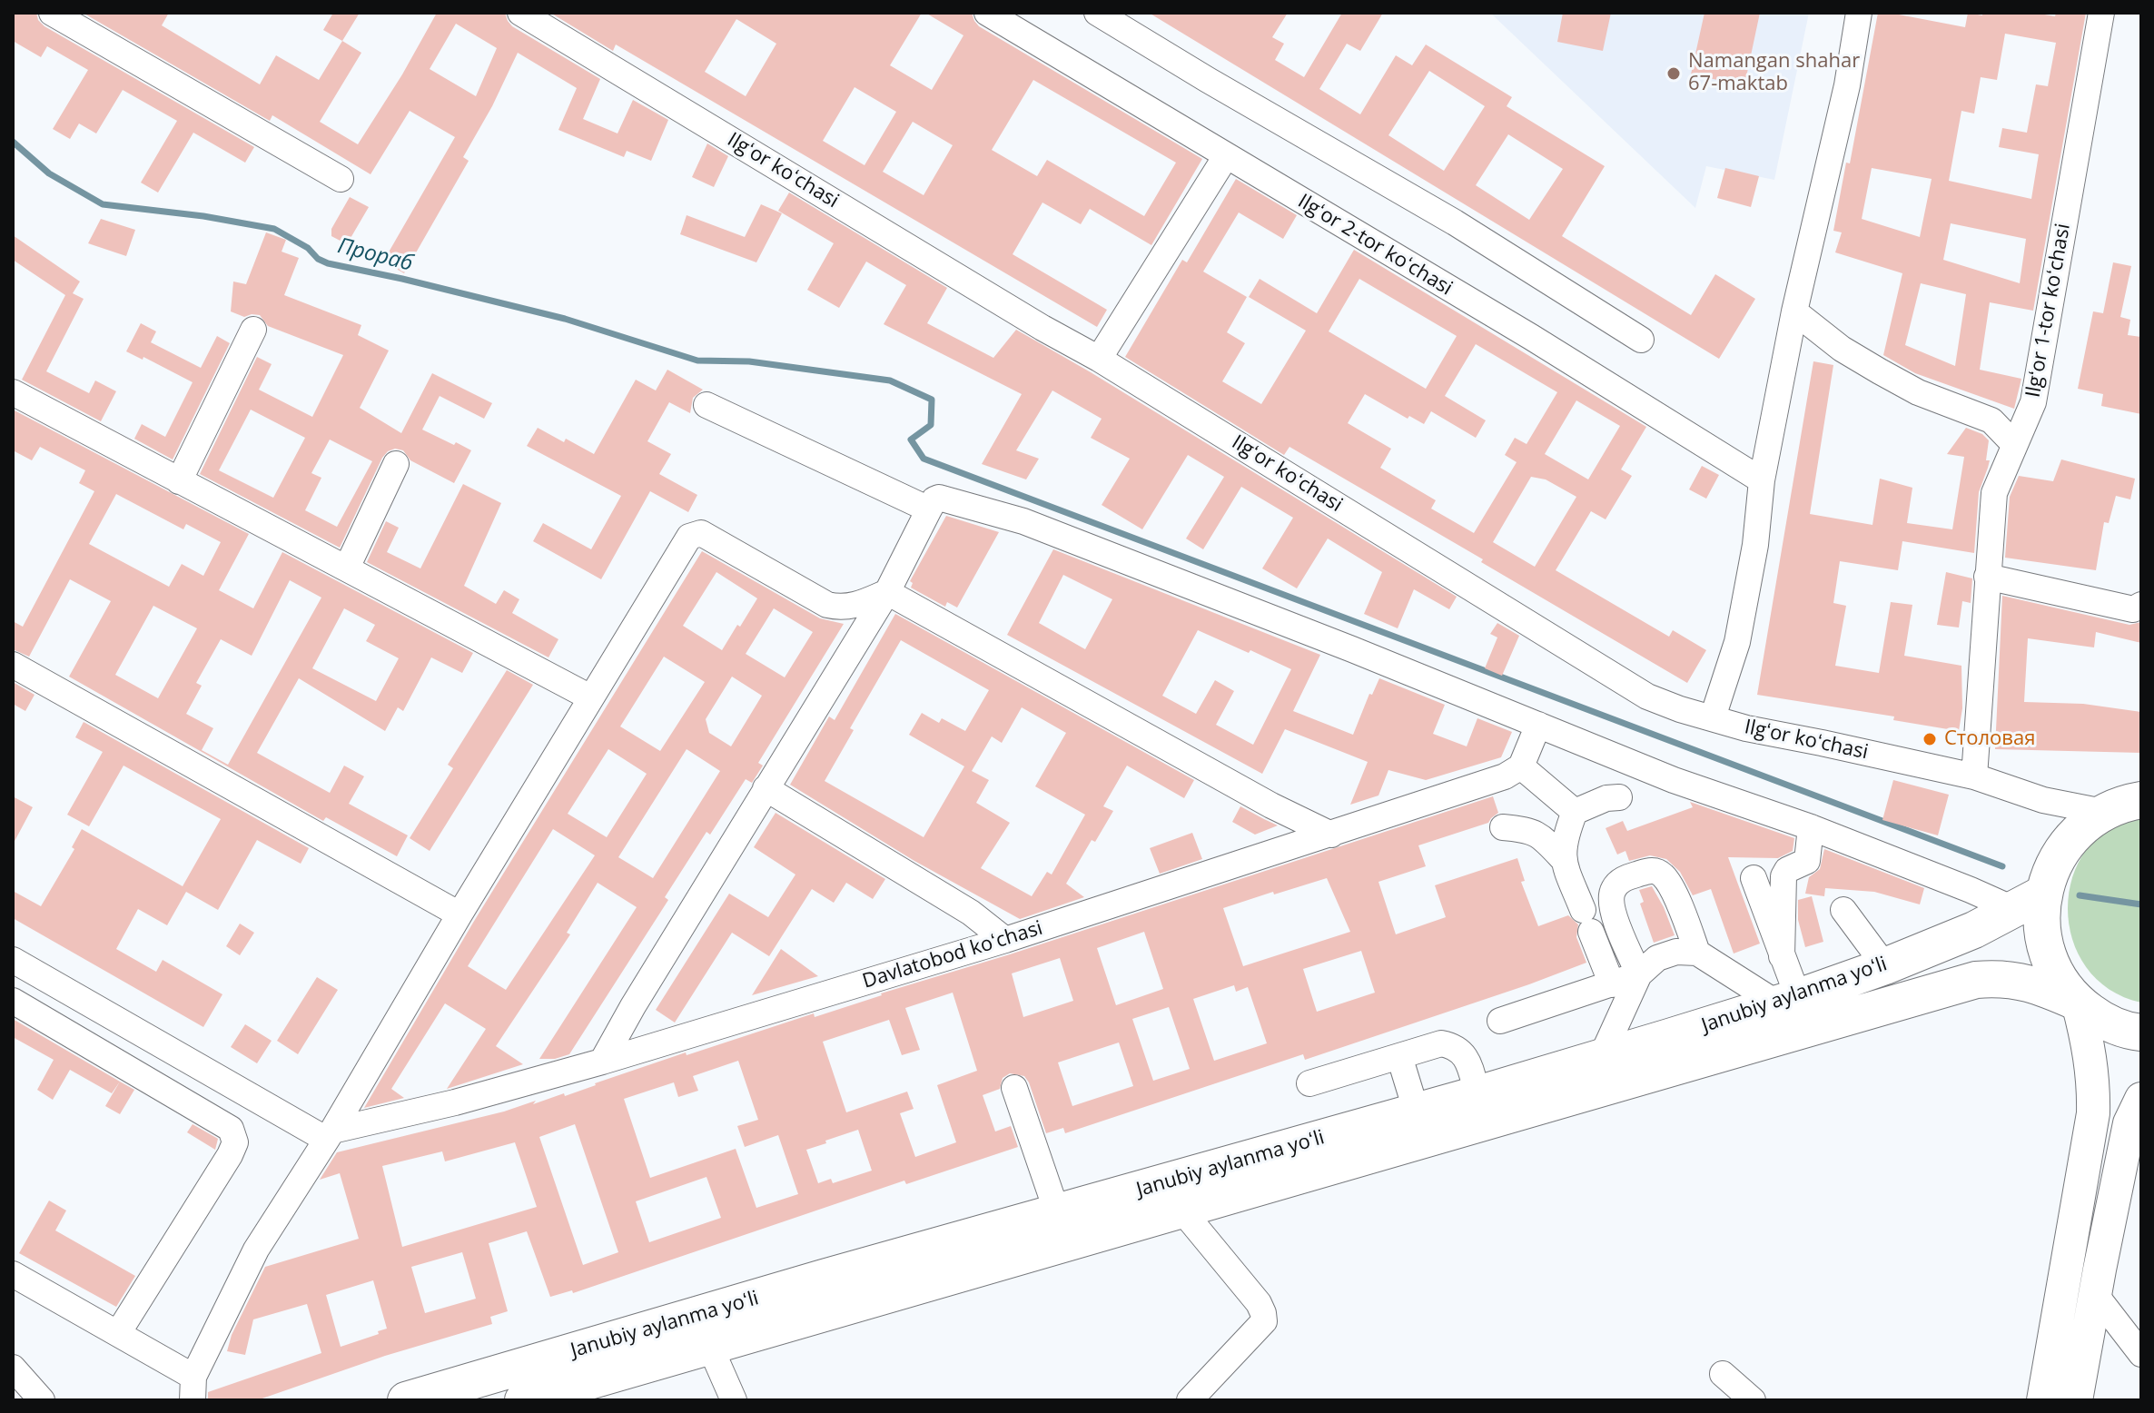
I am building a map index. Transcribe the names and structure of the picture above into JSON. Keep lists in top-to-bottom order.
{
  "streets": {
    "highway": ["Janubiy aylanma yoʻli"],
    "street": [
      "Ilgʻor koʻchasi",
      "Ilgʻor 2-tor koʻchasi",
      "Ilgʻor 1-tor koʻchasi",
      "Davlatobod koʻchasi"
    ]
  },
  "crossings": [
    ["Ilgʻor koʻchasi", "Ilgʻor 1-tor koʻchasi"]
  ],
  "water": ["Прораб"],
  "places": ["Namangan shahar 67-maktab", "Столовая"]
}
